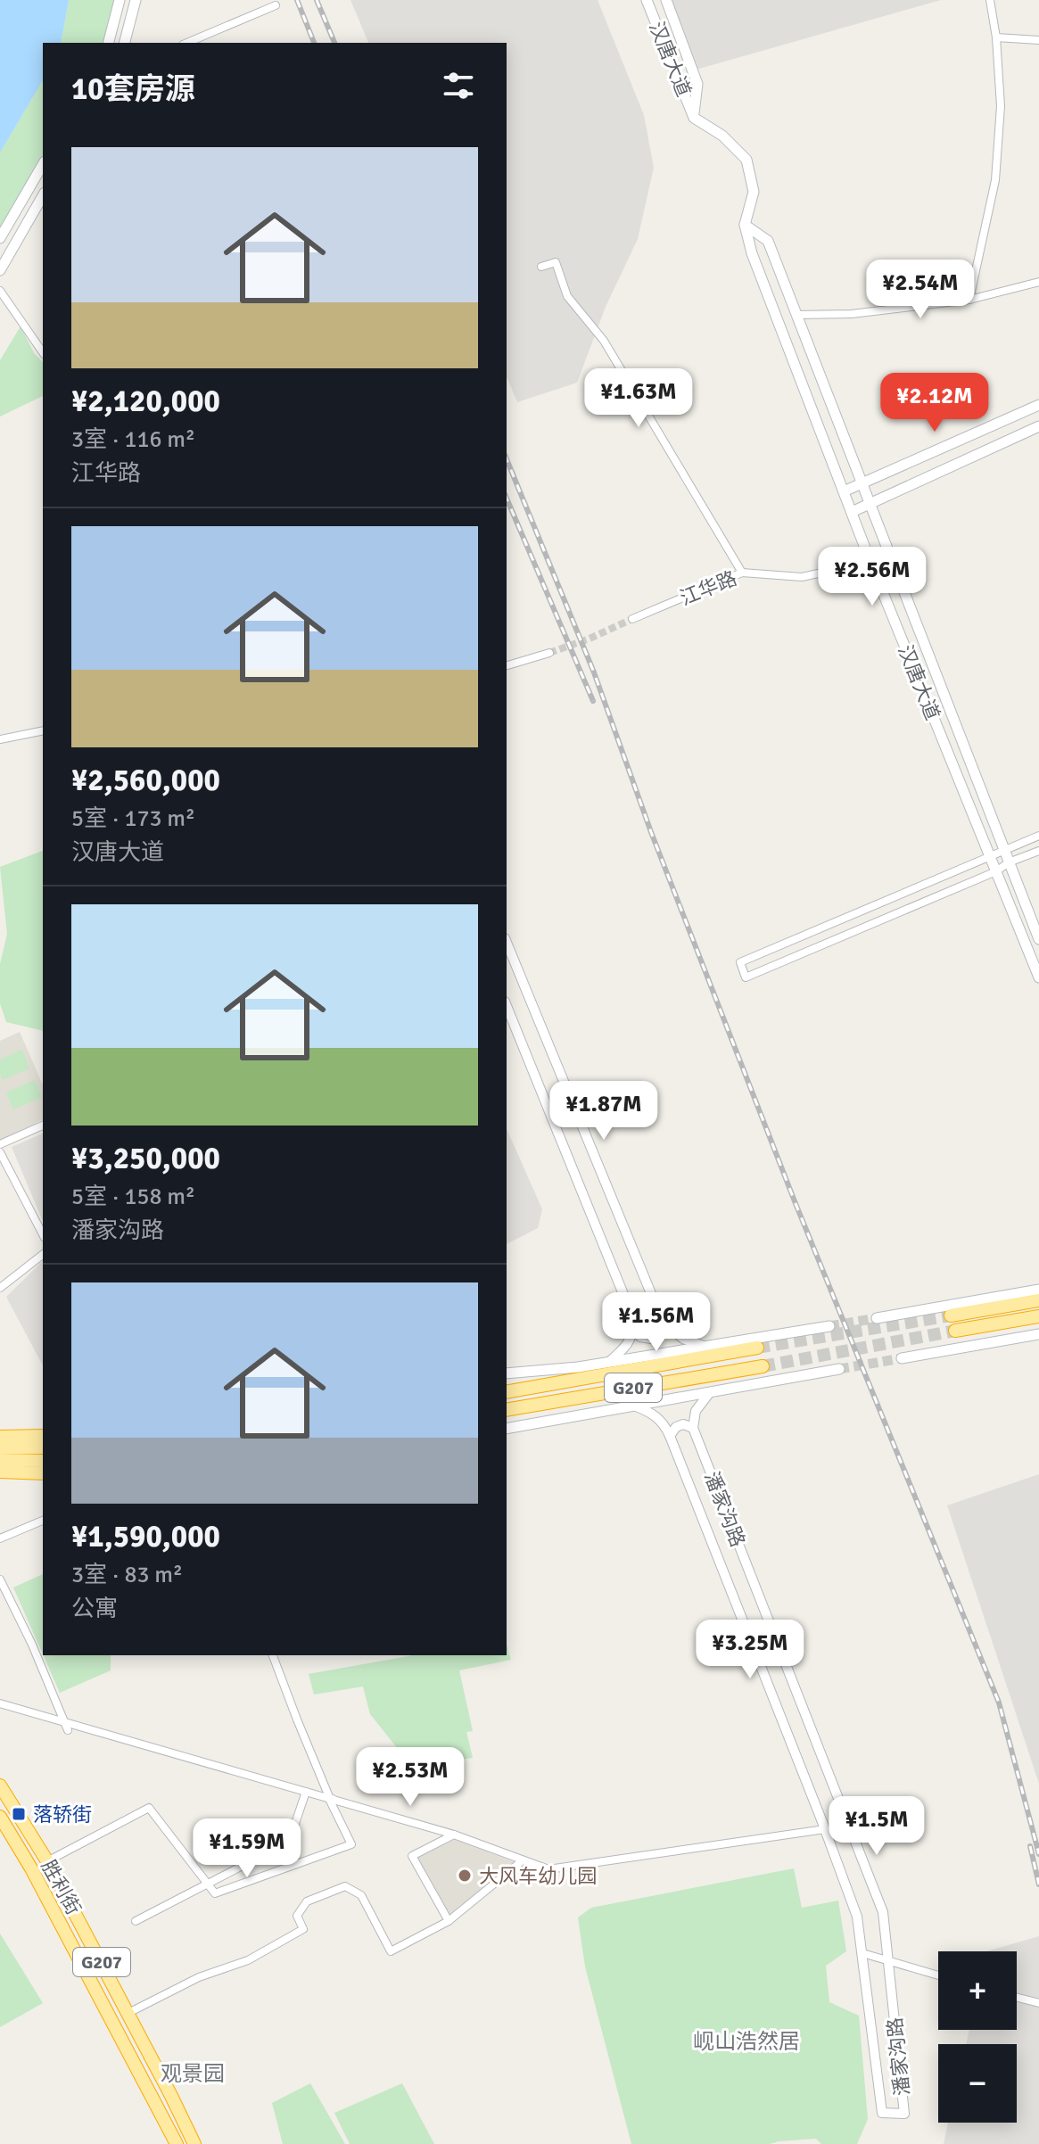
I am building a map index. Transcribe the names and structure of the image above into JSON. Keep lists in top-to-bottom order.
{
  "streets": {
    "highway": ["G207", "胜利街"],
    "main road": ["汉唐大道"],
    "street": ["江华路", "潘家沟路"]
  },
  "crossings": [
    ["汉唐大道", "江华路"]
  ],
  "districts": ["岘山浩然居", "观景园"],
  "places": {
    "transit": ["落轿街"],
    "other": ["大风车幼儿园"]
  },
  "page": {
    "heading": "10套房源",
    "list": [
      {
        "name": "¥2,120,000",
        "note": "3室 · 116 m² · 江华路"
      },
      {
        "name": "¥2,560,000",
        "note": "5室 · 173 m² · 汉唐大道"
      },
      {
        "name": "¥3,250,000",
        "note": "5室 · 158 m² · 潘家沟路"
      },
      {
        "name": "¥1,590,000",
        "note": "3室 · 83 m² · 公寓"
      }
    ],
    "price": [
      "¥2.54M",
      "¥1.63M",
      "¥2.12M",
      "¥2.56M",
      "¥1.87M",
      "¥1.56M",
      "¥3.25M",
      "¥2.53M",
      "¥1.5M",
      "¥1.59M"
    ],
    "map_buttons": ["+", "−"]
  }
}
